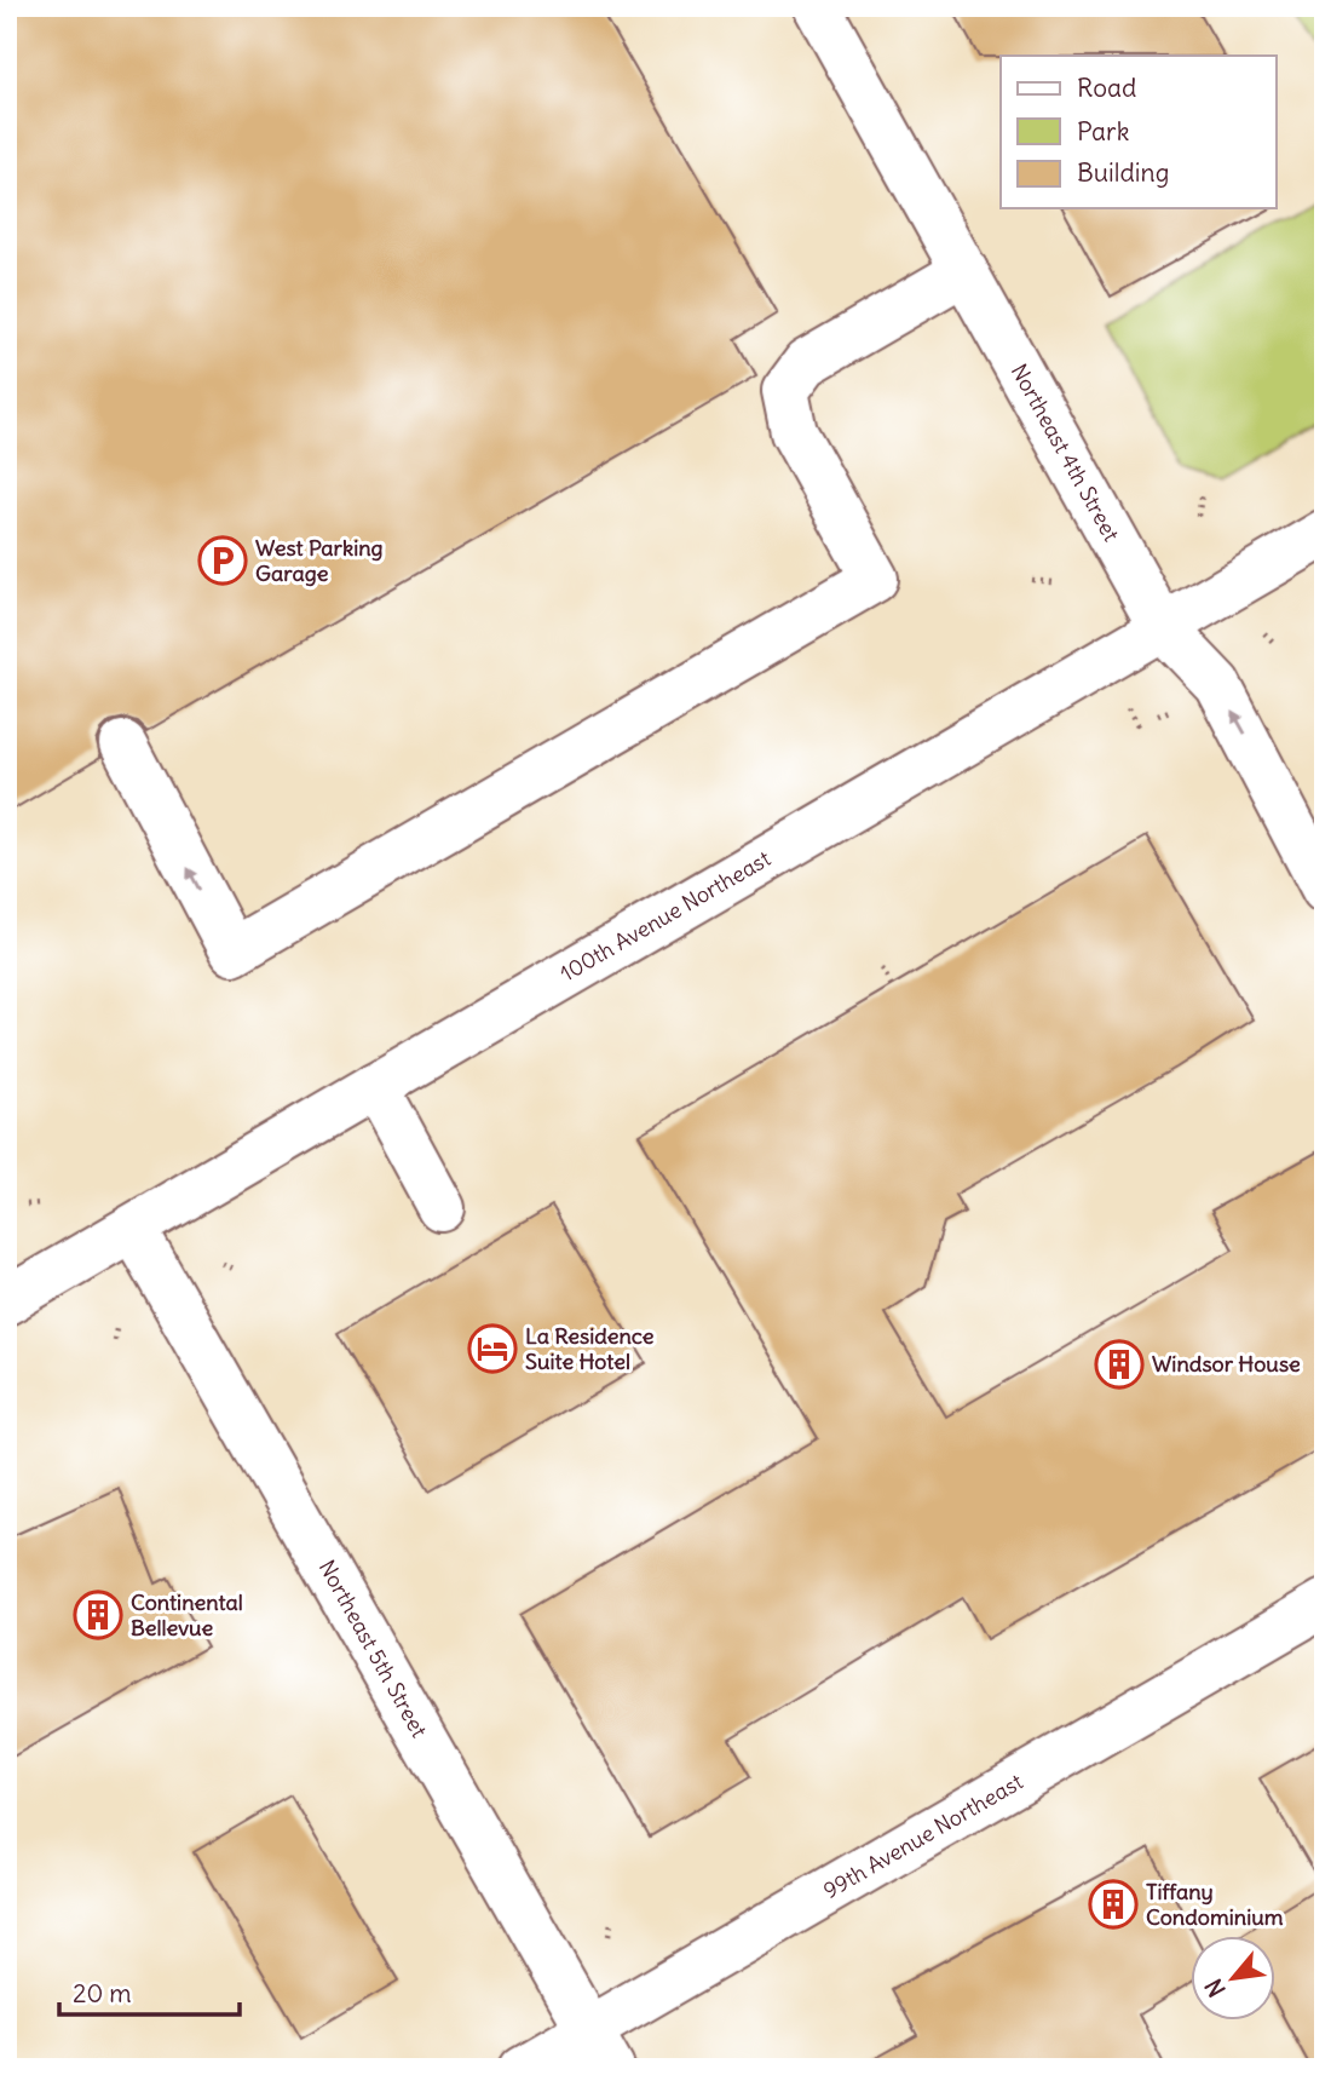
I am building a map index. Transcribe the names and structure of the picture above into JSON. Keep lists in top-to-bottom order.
{
  "streets": {
    "main road": [
      "Northeast 4th Street",
      "100th Avenue Northeast",
      "Northeast 5th Street",
      "99th Avenue Northeast"
    ]
  },
  "crossings": [
    ["Northeast 4th Street", "100th Avenue Northeast"],
    ["100th Avenue Northeast", "Northeast 5th Street"],
    ["Northeast 5th Street", "99th Avenue Northeast"]
  ],
  "places": {
    "parking": ["West Parking Garage"],
    "hotel": ["La Residence Suite Hotel"],
    "building": ["Windsor House", "Continental Bellevue", "Tiffany Condominium"]
  },
  "legend": ["Road", "Park", "Building"],
  "scale_bar": "20 m",
  "north": "bottom left"
}
